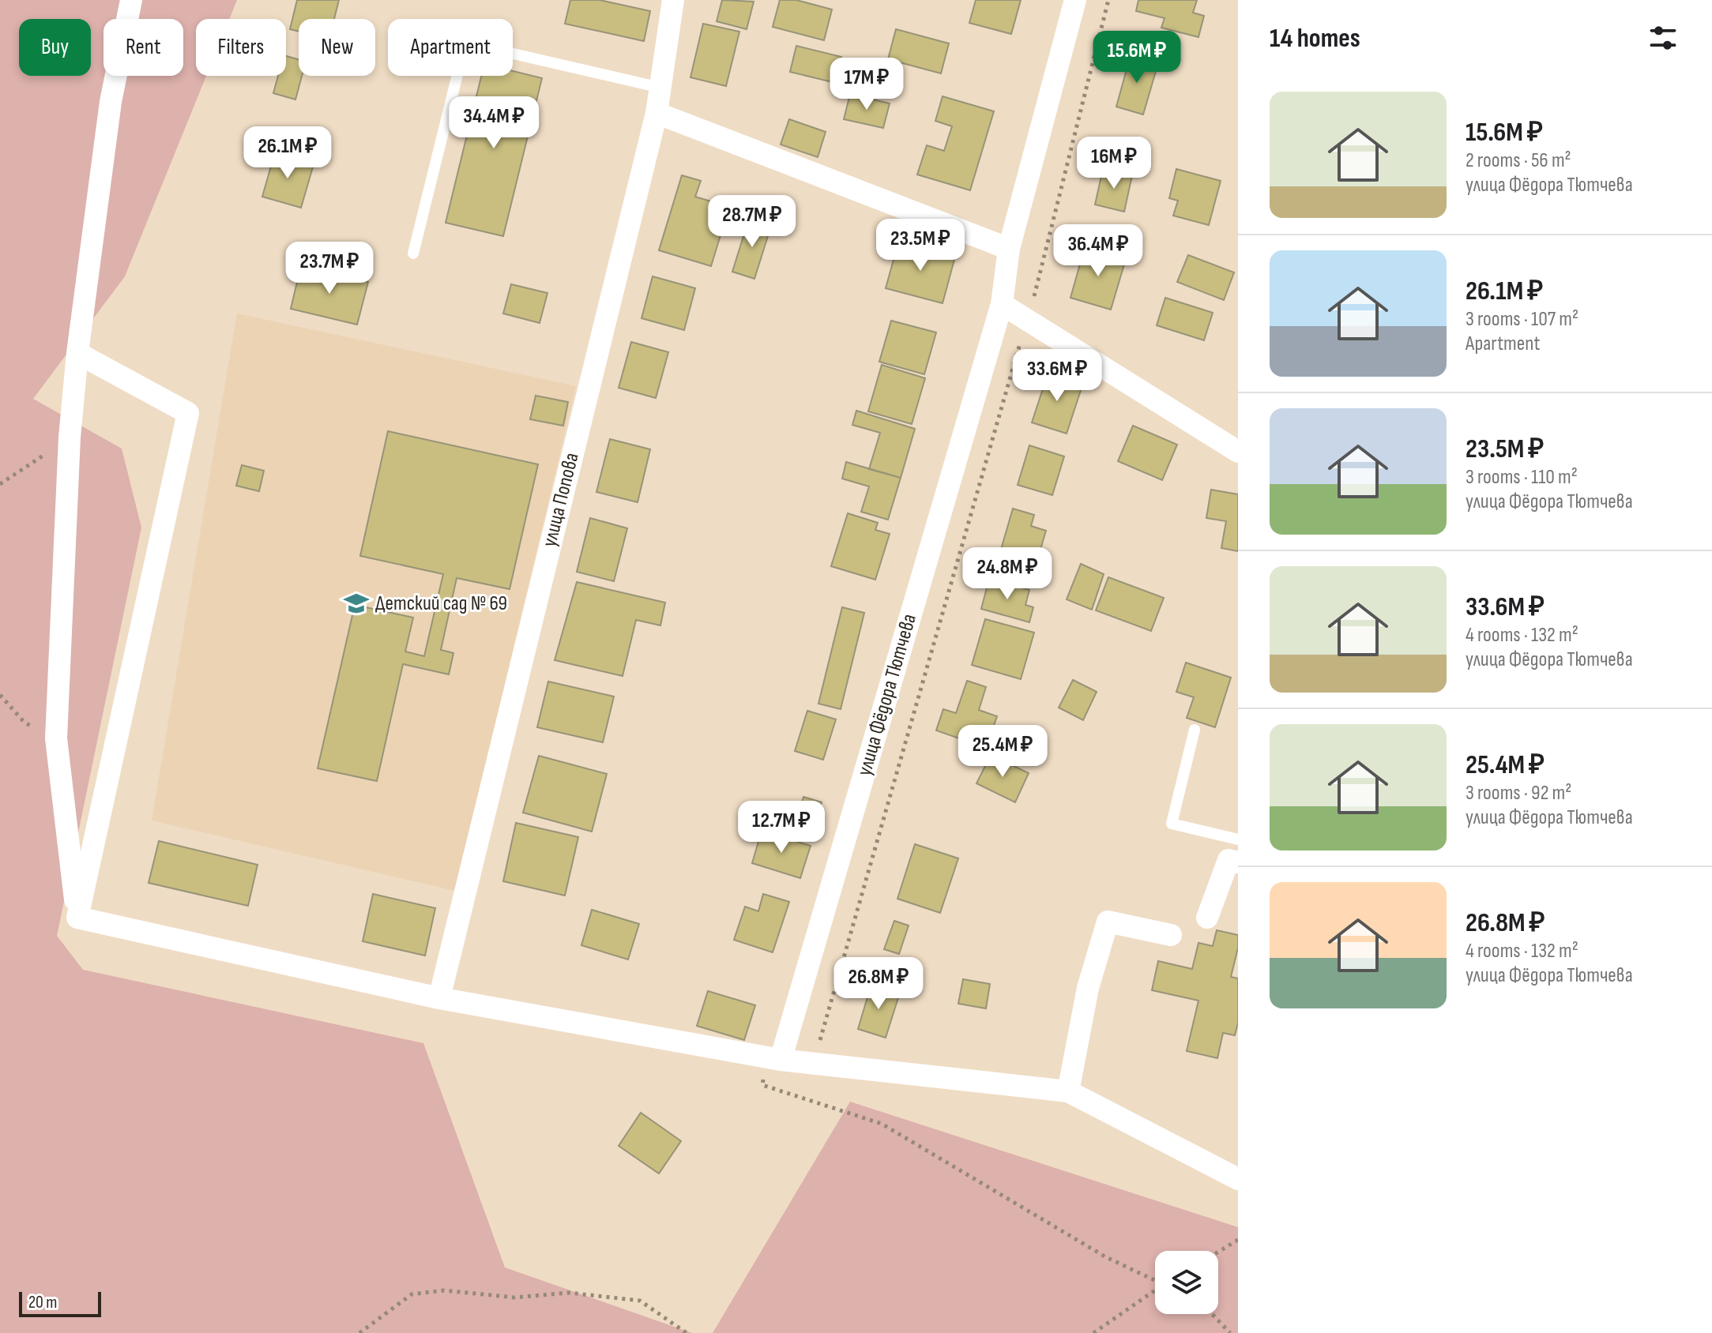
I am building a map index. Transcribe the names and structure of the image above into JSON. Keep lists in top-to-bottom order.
{
  "streets": {
    "street": ["улица Попова", "улица Фёдора Тютчева"]
  },
  "places": {
    "school or university": ["Детский сад № 69"]
  },
  "scale_bar": "20 m",
  "page": {
    "heading": "14 homes",
    "chip": [
      "Buy",
      "Rent",
      "Filters",
      "New",
      "Apartment"
    ],
    "price": [
      "15.6M ₽",
      "17M ₽",
      "34.4M ₽",
      "26.1M ₽",
      "16M ₽",
      "28.7M ₽",
      "23.5M ₽",
      "36.4M ₽",
      "23.7M ₽",
      "33.6M ₽",
      "24.8M ₽",
      "25.4M ₽",
      "12.7M ₽",
      "26.8M ₽"
    ],
    "list": [
      {
        "name": "15.6M ₽",
        "note": "2 rooms · 56 m² · улица Фёдора Тютчева"
      },
      {
        "name": "26.1M ₽",
        "note": "3 rooms · 107 m² · Apartment"
      },
      {
        "name": "23.5M ₽",
        "note": "3 rooms · 110 m² · улица Фёдора Тютчева"
      },
      {
        "name": "33.6M ₽",
        "note": "4 rooms · 132 m² · улица Фёдора Тютчева"
      },
      {
        "name": "25.4M ₽",
        "note": "3 rooms · 92 m² · улица Фёдора Тютчева"
      },
      {
        "name": "26.8M ₽",
        "note": "4 rooms · 132 m² · улица Фёдора Тютчева"
      }
    ],
    "scale": "20 m"
  }
}
